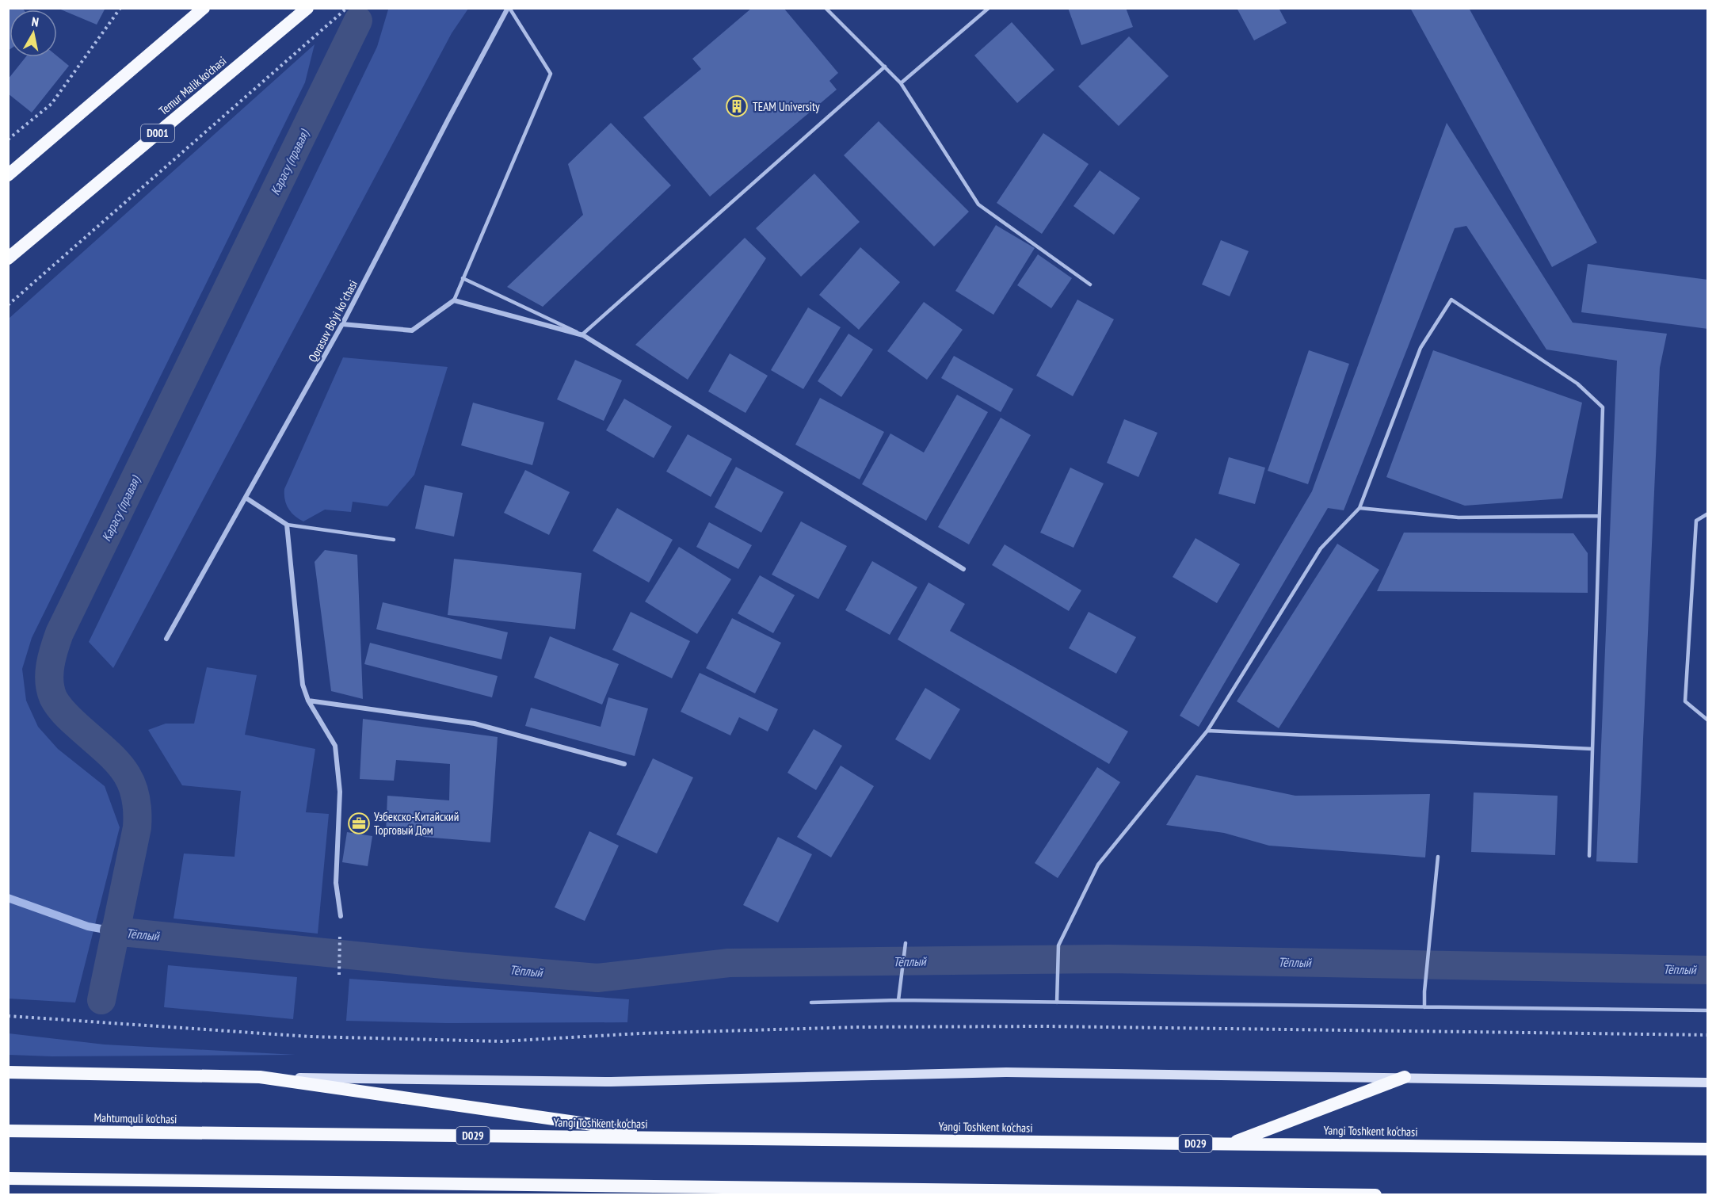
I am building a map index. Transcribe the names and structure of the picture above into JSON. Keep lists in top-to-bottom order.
{
  "streets": {
    "highway": [
      "Temur Malik ko'chasi",
      "D001",
      "Mahtumquli ko'chasi",
      "Yangi Toshkent ko‘chasi",
      "D029"
    ],
    "street": ["Qorasuv Bo‘yi koʻchasi"]
  },
  "crossings": [
    ["Mahtumquli ko'chasi", "Yangi Toshkent ko‘chasi"]
  ],
  "water": ["Карасу (правая)", "Тёплый"],
  "places": {
    "building": ["TEAM University"],
    "office": ["Узбекско-Китайский Торговый Дом"]
  },
  "north": "top"
}
